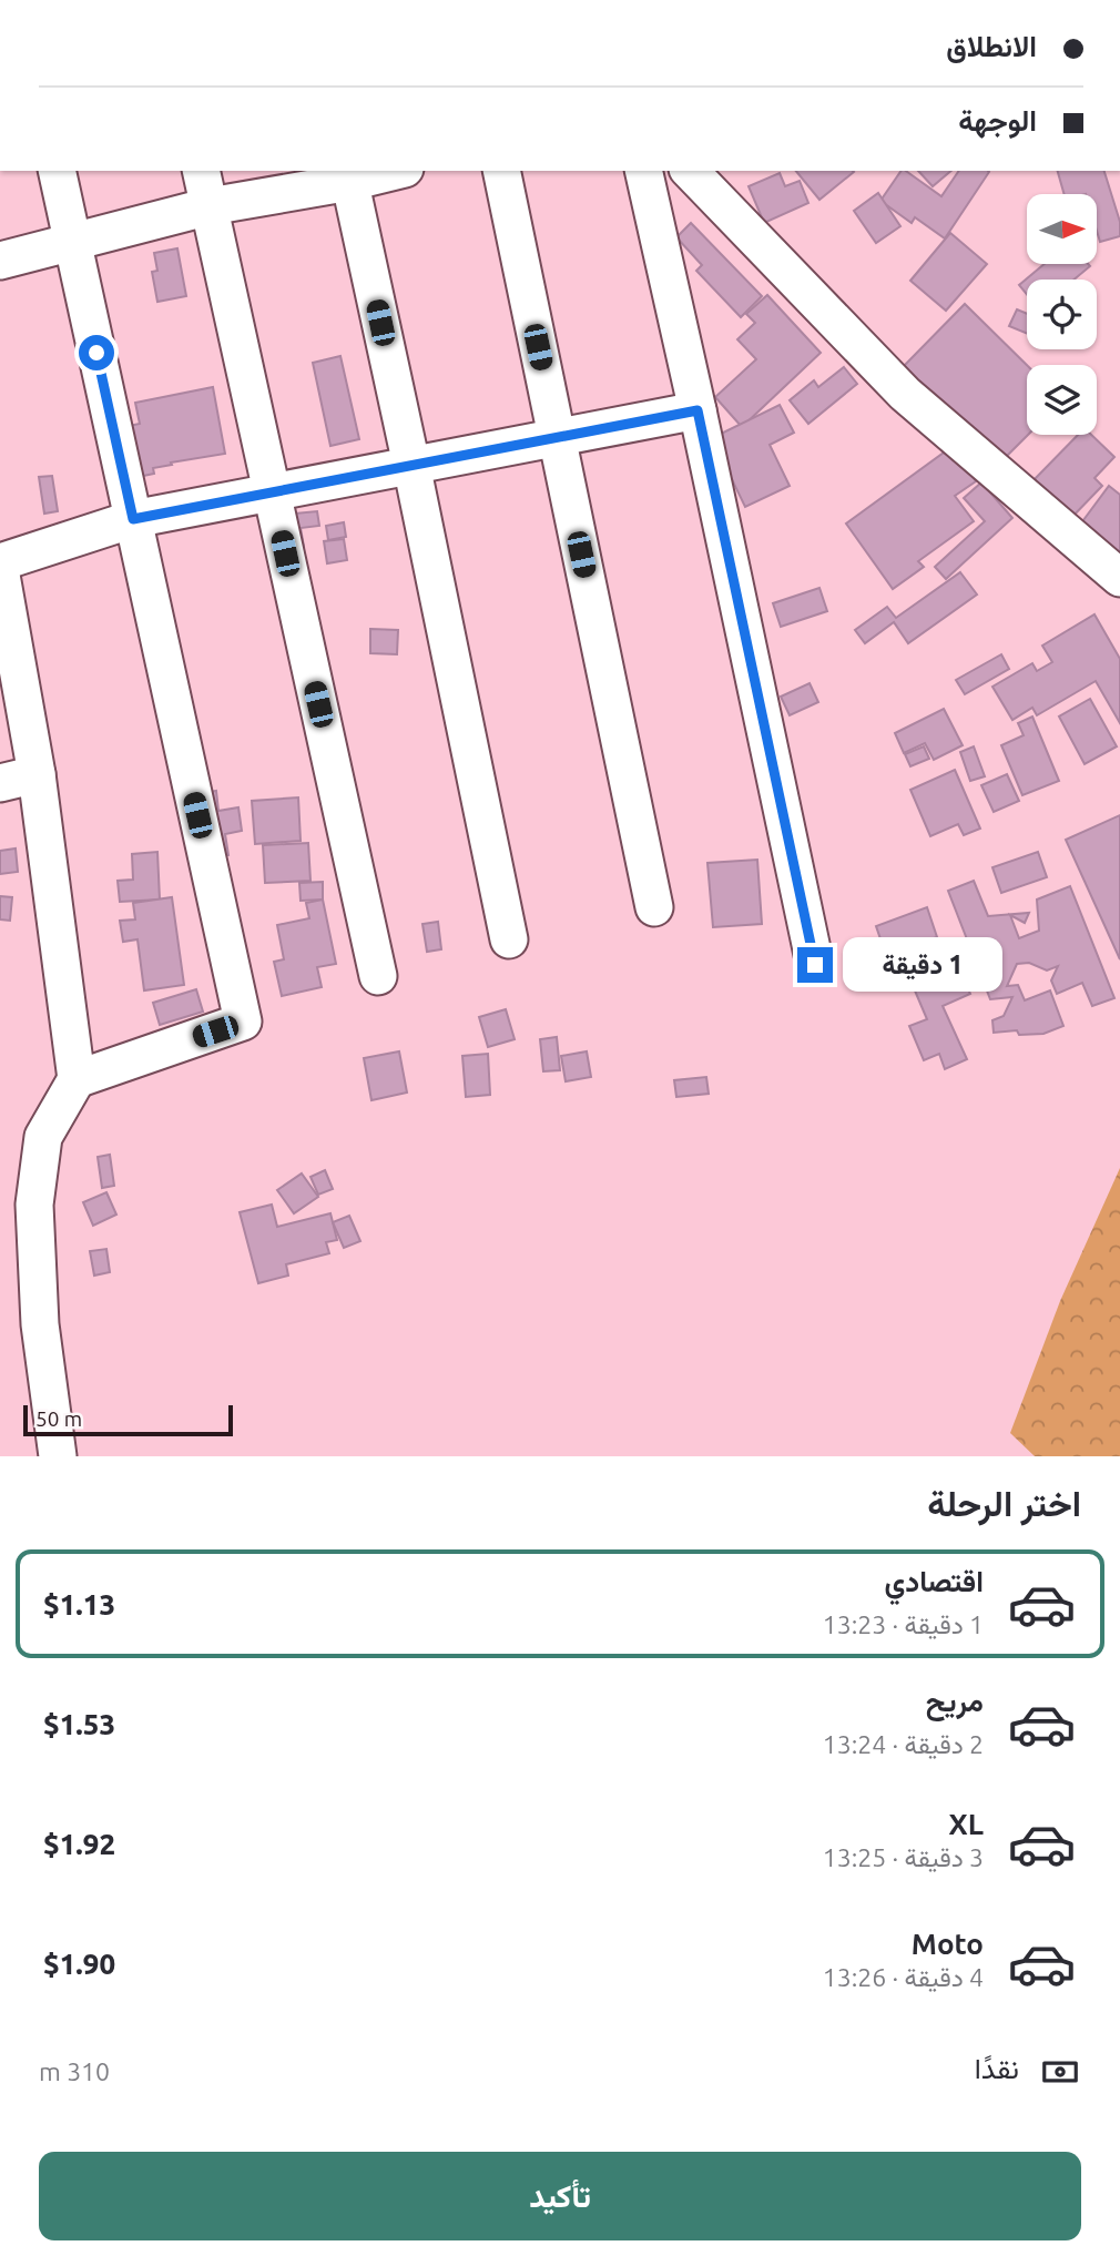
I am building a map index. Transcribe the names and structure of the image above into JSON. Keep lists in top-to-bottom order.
{
  "scale_bar": "50 m",
  "north": "right",
  "page": {
    "banner": ["الانطلاق", "الوجهة"],
    "bubble": "1 دقيقة",
    "scale": "50 m",
    "heading": "اختر الرحلة",
    "list": [
      {
        "name": "اقتصادي",
        "note": "1 دقيقة · 13:23",
        "value": "$1.13"
      },
      {
        "name": "مريح",
        "note": "2 دقيقة · 13:24",
        "value": "$1.53"
      },
      {
        "name": "XL",
        "note": "3 دقيقة · 13:25",
        "value": "$1.92"
      },
      {
        "name": "Moto",
        "note": "4 دقيقة · 13:26",
        "value": "$1.90"
      }
    ],
    "pay": ["نقدًا", "310 m"],
    "buttons": "تأكيد"
  }
}
